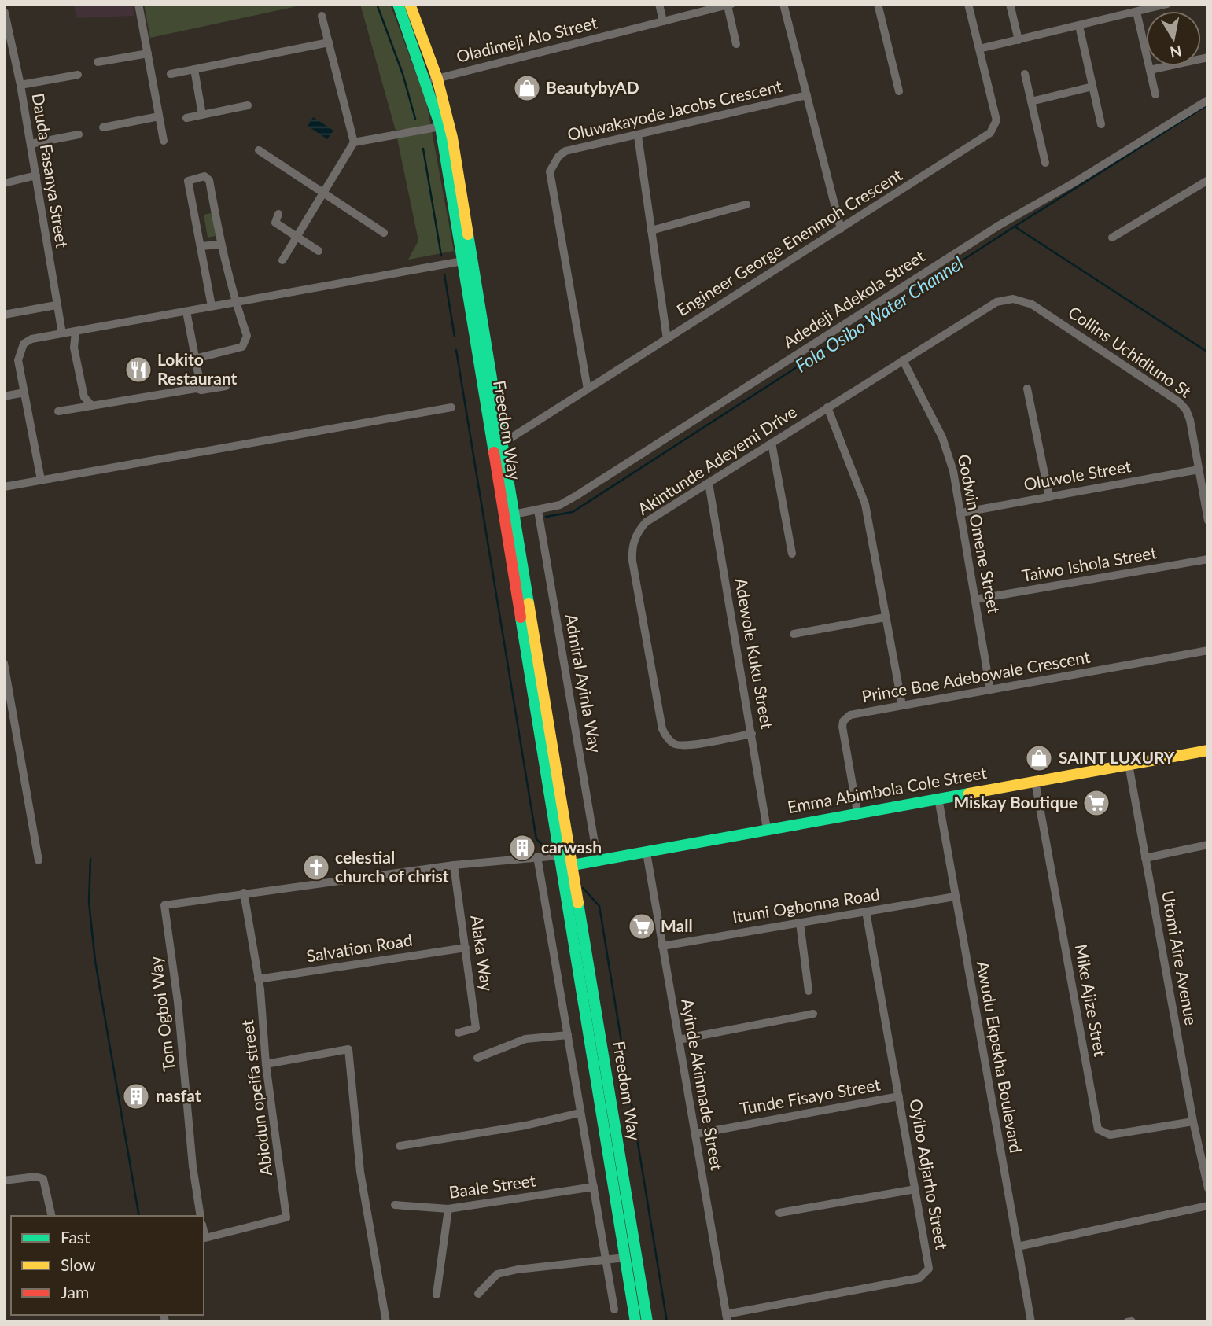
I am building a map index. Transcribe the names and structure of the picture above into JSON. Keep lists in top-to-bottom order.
{
  "streets": {
    "main road": ["Freedom Way", "Emma Abimbola Cole Street"],
    "street": [
      "Oladimeji Alo Street",
      "Oluwakayode Jacobs Crescent",
      "Dauda Fasanya Street",
      "Engineer George Enenmoh Crescent",
      "Adedeji Adekola Street",
      "Collins Uchidiuno St",
      "Akintunde Adeyemi Drive",
      "Oluwole Street",
      "Godwin Omene Street",
      "Taiwo Ishola Street",
      "Adewole Kuku Street",
      "Prince Boe Adebowale Crescent",
      "Admiral Ayinla Way",
      "Itumi Ogbonna Road",
      "Salvation Road",
      "Alaka Way",
      "Utomi Aire Avenue",
      "Mike Ajize Stret",
      "Tom Ogboi Way",
      "Awudu Ekpekha Boulevard",
      "Ayinde Akinmade Street",
      "Tunde Fisayo Street",
      "Abiodun opeifa street",
      "Oyibo Adjarho Street",
      "Baale Street"
    ]
  },
  "crossings": [
    ["Oladimeji Alo Street", "Freedom Way"],
    ["Oluwakayode Jacobs Crescent", "Engineer George Enenmoh Crescent"],
    ["Engineer George Enenmoh Crescent", "Freedom Way"],
    ["Adedeji Adekola Street", "Freedom Way"],
    ["Adedeji Adekola Street", "Admiral Ayinla Way"],
    ["Collins Uchidiuno St", "Akintunde Adeyemi Drive"],
    ["Collins Uchidiuno St", "Oluwole Street"],
    ["Freedom Way", "Emma Abimbola Cole Street"],
    ["Akintunde Adeyemi Drive", "Godwin Omene Street"],
    ["Akintunde Adeyemi Drive", "Adewole Kuku Street"],
    ["Oluwole Street", "Godwin Omene Street"],
    ["Godwin Omene Street", "Taiwo Ishola Street"],
    ["Godwin Omene Street", "Prince Boe Adebowale Crescent"],
    ["Adewole Kuku Street", "Emma Abimbola Cole Street"],
    ["Prince Boe Adebowale Crescent", "Emma Abimbola Cole Street"],
    ["Admiral Ayinla Way", "Emma Abimbola Cole Street"],
    ["Emma Abimbola Cole Street", "Utomi Aire Avenue"],
    ["Emma Abimbola Cole Street", "Mike Ajize Stret"],
    ["Emma Abimbola Cole Street", "Awudu Ekpekha Boulevard"],
    ["Emma Abimbola Cole Street", "Ayinde Akinmade Street"],
    ["Itumi Ogbonna Road", "Awudu Ekpekha Boulevard"],
    ["Itumi Ogbonna Road", "Ayinde Akinmade Street"],
    ["Itumi Ogbonna Road", "Oyibo Adjarho Street"],
    ["Salvation Road", "Alaka Way"],
    ["Salvation Road", "Abiodun opeifa street"],
    ["Utomi Aire Avenue", "Mike Ajize Stret"],
    ["Tom Ogboi Way", "Abiodun opeifa street"],
    ["Ayinde Akinmade Street", "Tunde Fisayo Street"],
    ["Ayinde Akinmade Street", "Oyibo Adjarho Street"],
    ["Tunde Fisayo Street", "Oyibo Adjarho Street"]
  ],
  "water": ["Fola Osibo Water Channel"],
  "places": {
    "shop": ["BeautybyAD", "SAINT LUXURY"],
    "restaurant": ["Lokito Restaurant"],
    "supermarket": ["Miskay Boutique", "Mall"],
    "building": ["carwash", "nasfat"],
    "church": ["celestial church of christ"]
  },
  "legend": ["Fast", "Slow", "Jam"],
  "north": "bottom"
}
